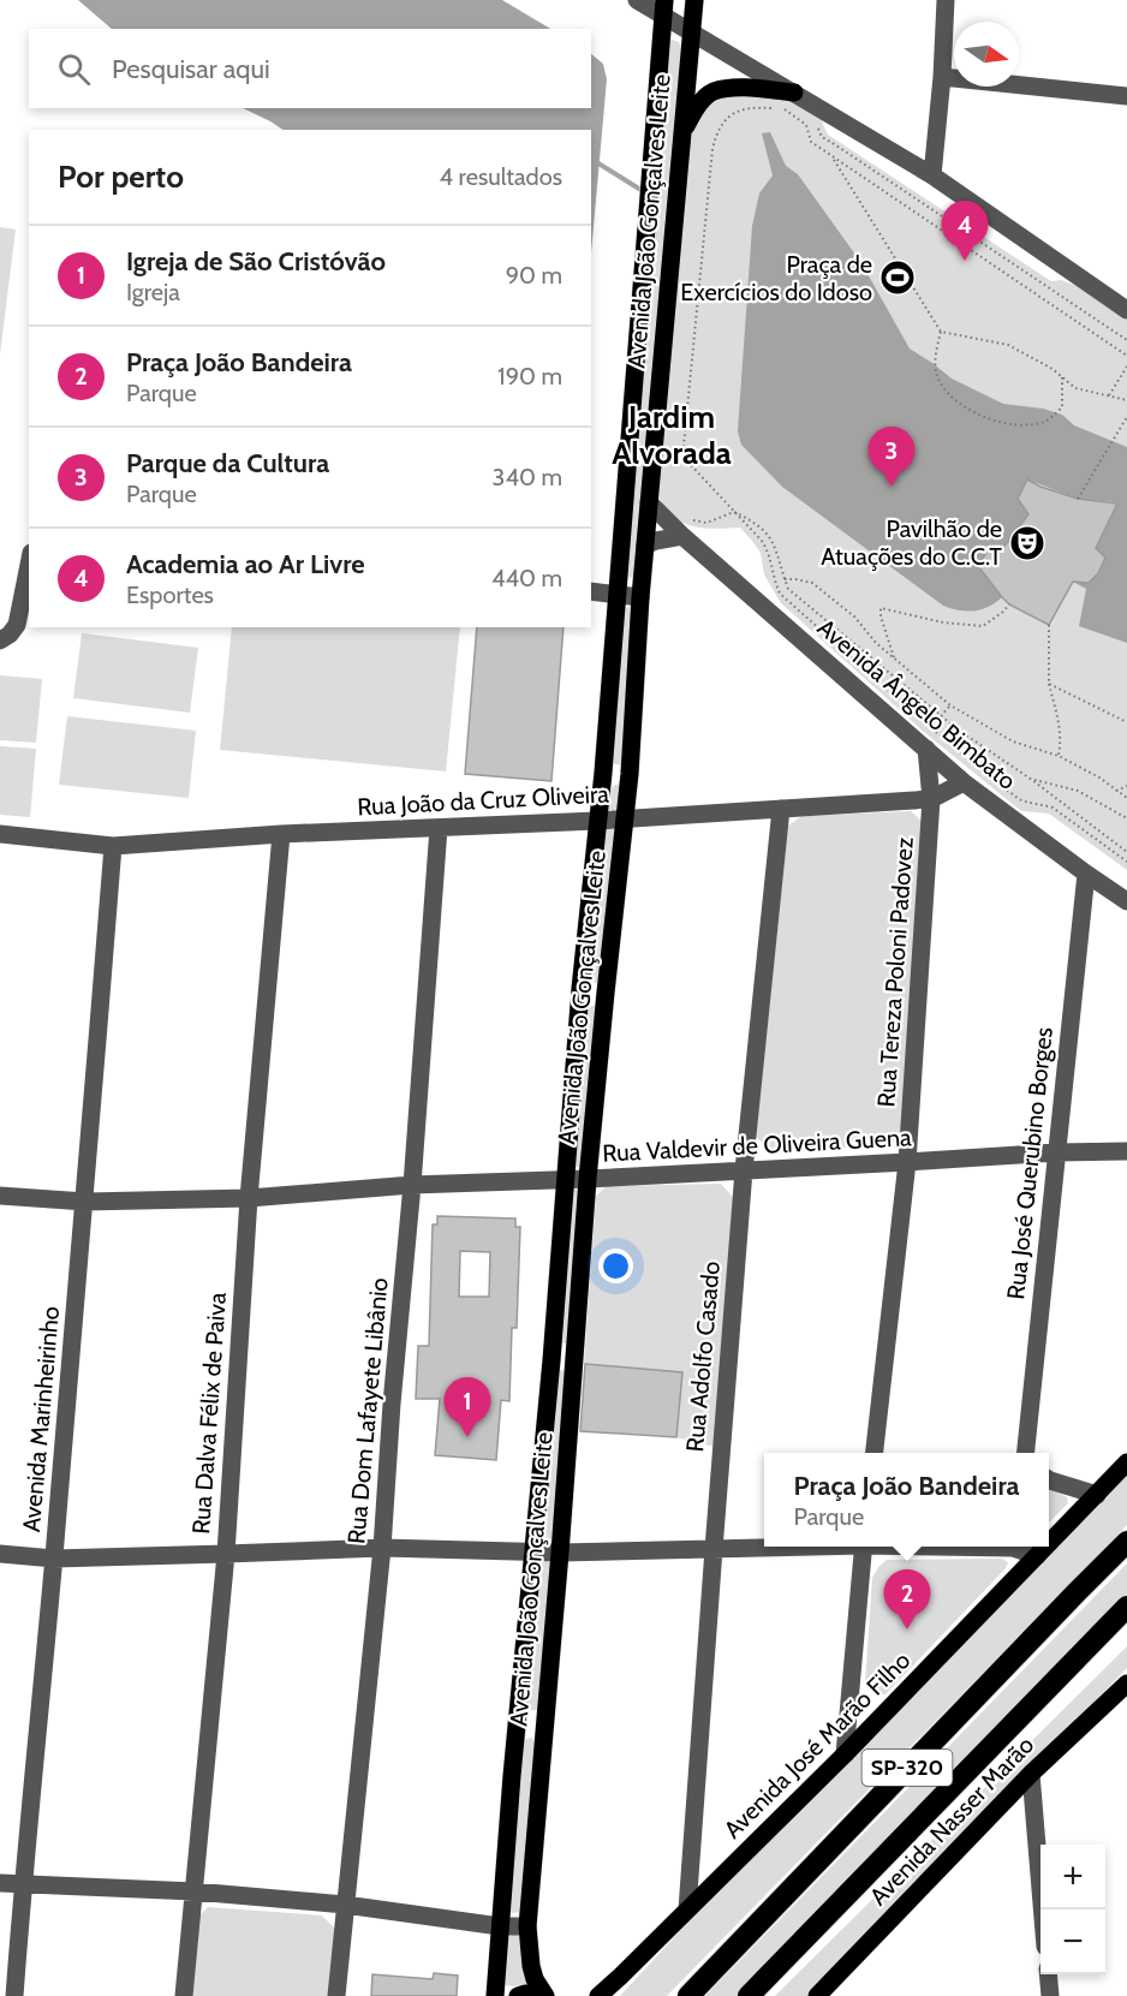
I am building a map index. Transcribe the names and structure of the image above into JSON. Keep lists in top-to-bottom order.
{
  "streets": {
    "highway": ["SP-320"],
    "main road": ["Avenida João Gonçalves Leite", "Avenida José Marão Filho", "Avenida Nasser Marão"],
    "street": [
      "Avenida Ângelo Bimbato",
      "Rua João da Cruz Oliveira",
      "Rua Tereza Poloni Padovez",
      "Rua Valdevir de Oliveira Guena",
      "Rua José Querubino Borges",
      "Rua Adolfo Casado",
      "Rua Dom Lafayete Libânio",
      "Rua Dalva Félix de Paiva",
      "Avenida Marinheirinho"
    ]
  },
  "crossings": [
    ["Avenida João Gonçalves Leite", "Avenida Ângelo Bimbato"],
    ["Avenida João Gonçalves Leite", "Rua João da Cruz Oliveira"],
    ["Avenida João Gonçalves Leite", "Rua Valdevir de Oliveira Guena"],
    ["Avenida Ângelo Bimbato", "Rua João da Cruz Oliveira"],
    ["Avenida Ângelo Bimbato", "Rua Tereza Poloni Padovez"],
    ["Avenida Ângelo Bimbato", "Rua José Querubino Borges"],
    ["Rua João da Cruz Oliveira", "Rua Tereza Poloni Padovez"],
    ["Rua João da Cruz Oliveira", "Rua Adolfo Casado"],
    ["Rua João da Cruz Oliveira", "Rua Dom Lafayete Libânio"],
    ["Rua João da Cruz Oliveira", "Rua Dalva Félix de Paiva"],
    ["Rua João da Cruz Oliveira", "Avenida Marinheirinho"],
    ["Rua Tereza Poloni Padovez", "Rua Valdevir de Oliveira Guena"],
    ["Rua Valdevir de Oliveira Guena", "Rua José Querubino Borges"],
    ["Rua Valdevir de Oliveira Guena", "Rua Adolfo Casado"],
    ["Rua Valdevir de Oliveira Guena", "Rua Dom Lafayete Libânio"],
    ["Rua Valdevir de Oliveira Guena", "Rua Dalva Félix de Paiva"],
    ["Rua Valdevir de Oliveira Guena", "Avenida Marinheirinho"],
    ["Rua Adolfo Casado", "Avenida José Marão Filho"]
  ],
  "districts": ["Jardim Alvorada"],
  "places": {
    "sports": ["Praça de Exercícios do Idoso"],
    "theatre": ["Pavilhão de Atuações do C.C.T"]
  },
  "north": "right",
  "page": {
    "search": "Pesquisar aqui",
    "heading": ["Por perto", "4 resultados"],
    "pins": [
      "4",
      "3",
      "1",
      "2"
    ],
    "list": [
      {
        "mark": "1",
        "name": "Igreja de São Cristóvão",
        "note": "Igreja",
        "value": "90 m"
      },
      {
        "mark": "2",
        "name": "Praça João Bandeira",
        "note": "Parque",
        "value": "190 m"
      },
      {
        "mark": "3",
        "name": "Parque da Cultura",
        "note": "Parque",
        "value": "340 m"
      },
      {
        "mark": "4",
        "name": "Academia ao Ar Livre",
        "note": "Esportes",
        "value": "440 m"
      }
    ],
    "popup": ["Praça João Bandeira", "Parque"],
    "map_buttons": ["+", "−"]
  }
}
